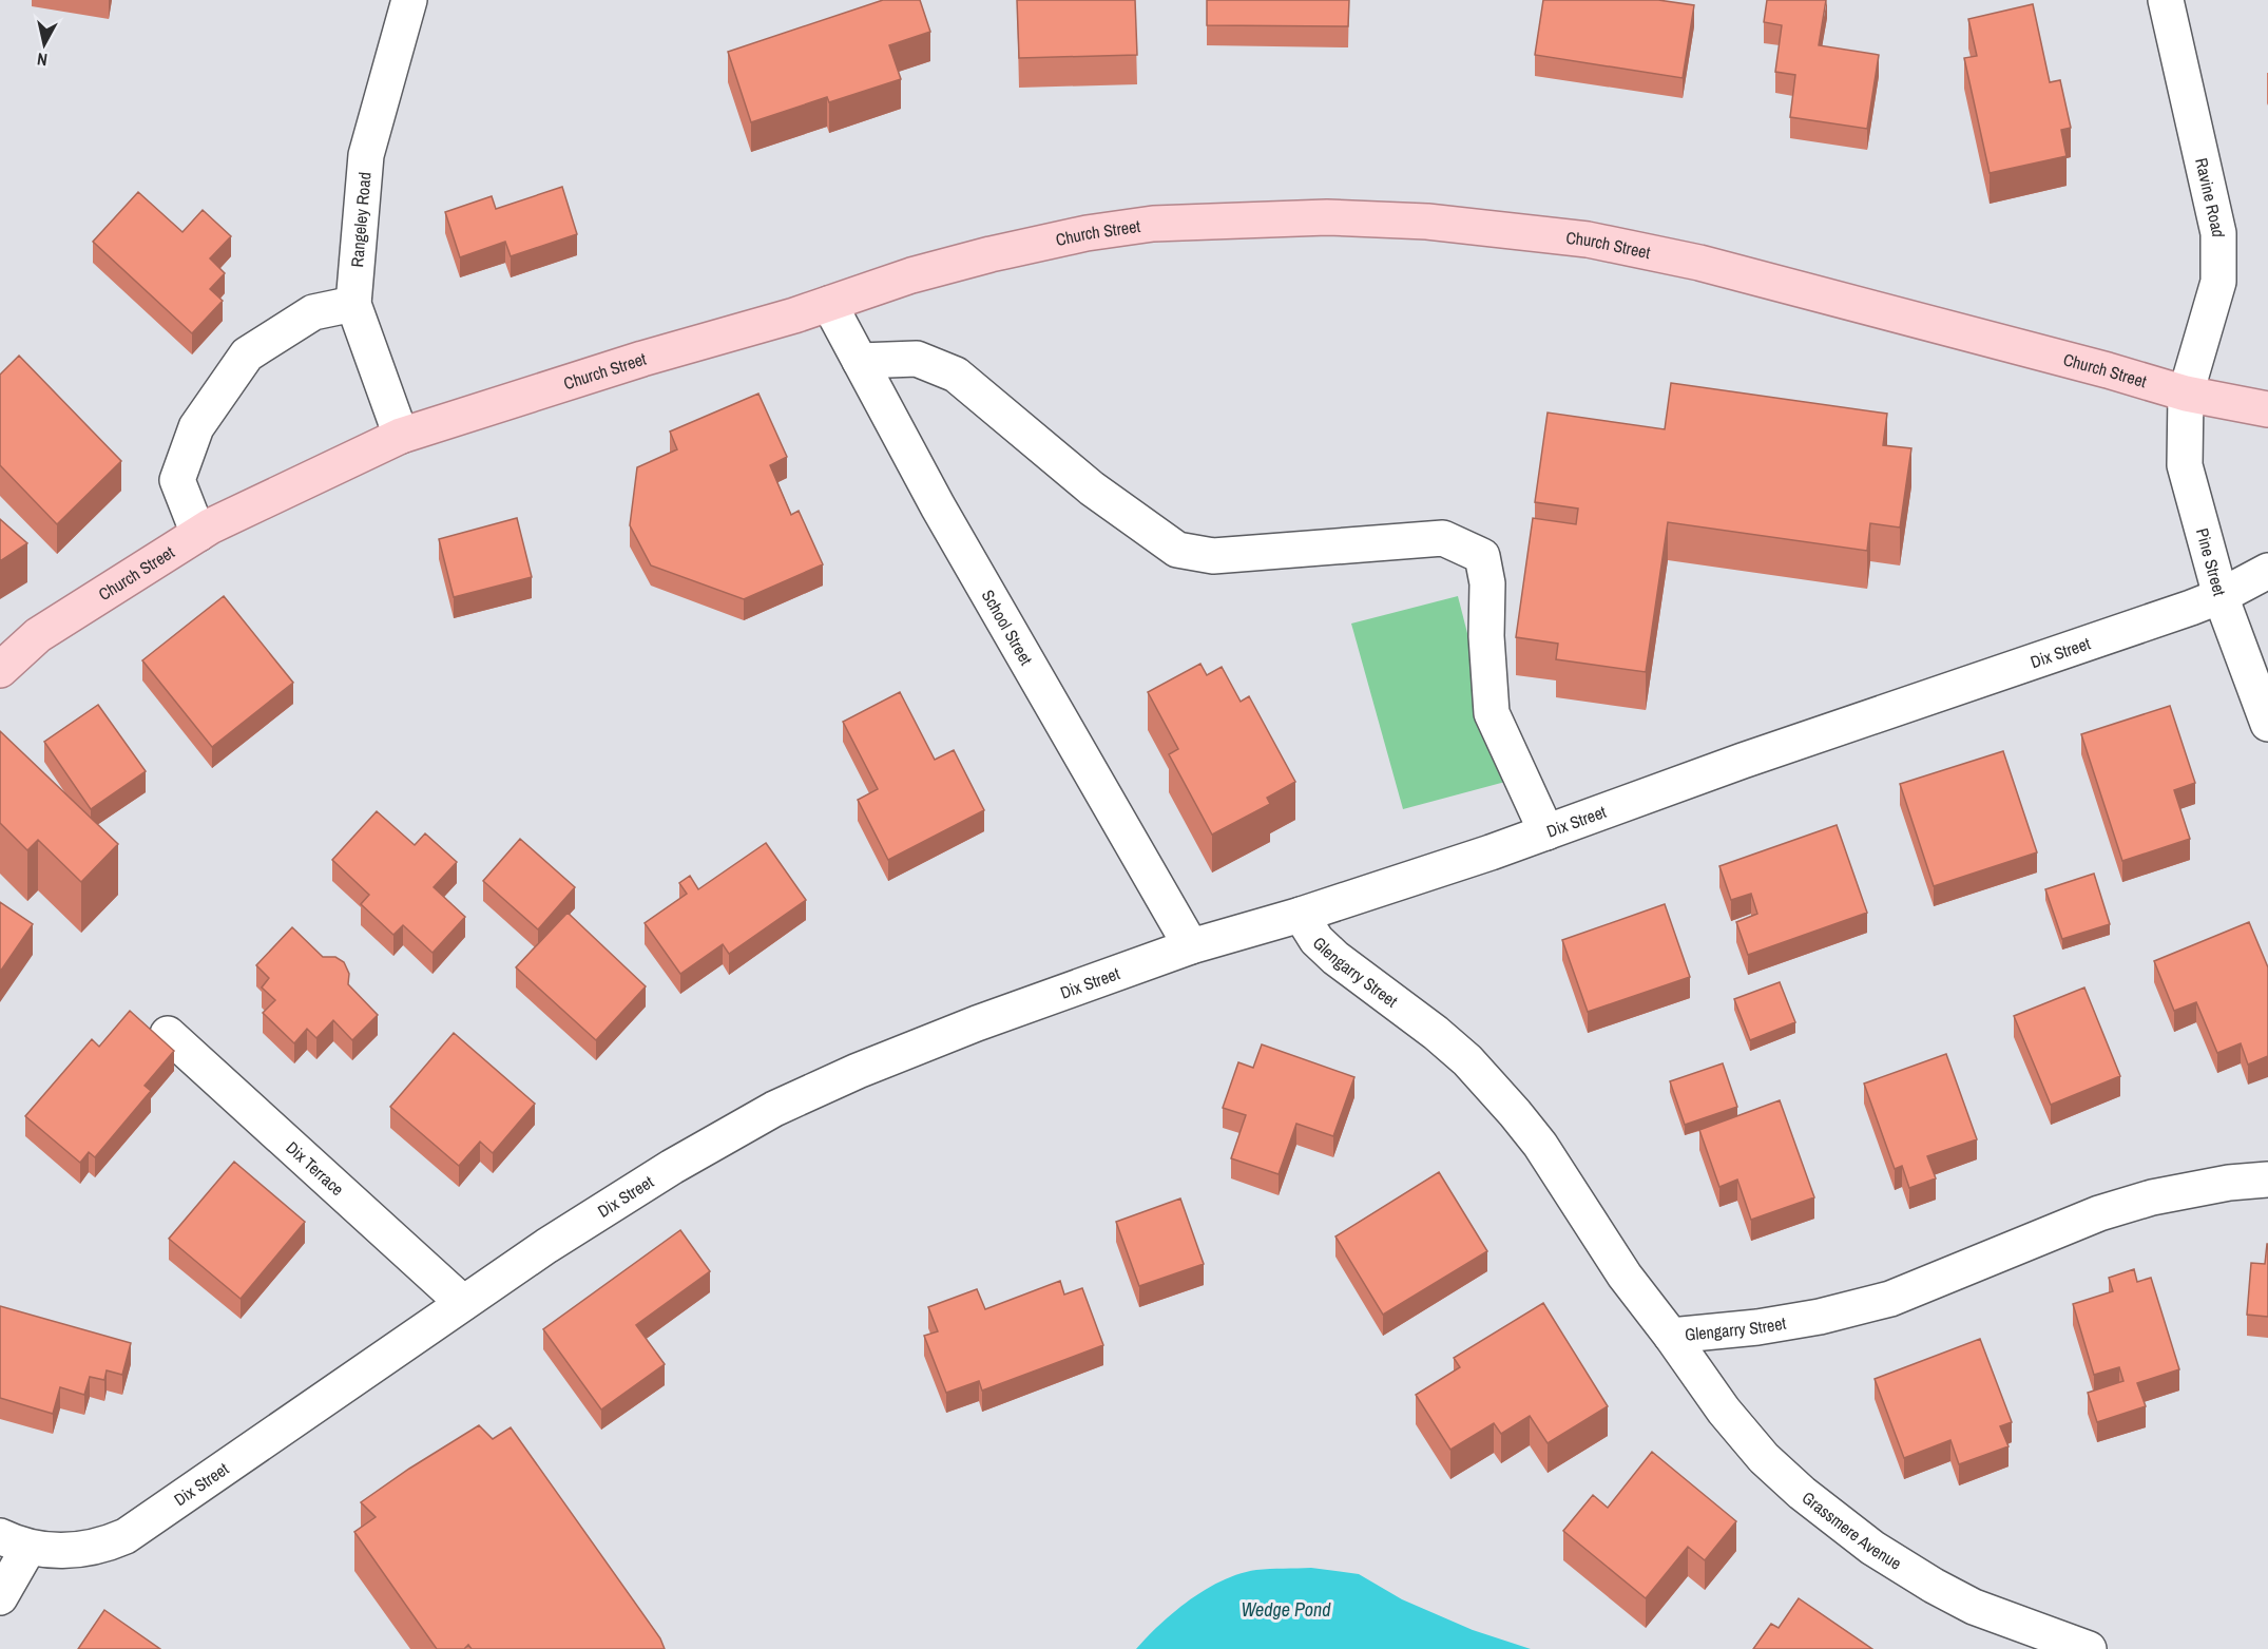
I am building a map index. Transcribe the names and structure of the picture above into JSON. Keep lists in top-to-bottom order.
{
  "streets": {
    "main road": ["Church Street"],
    "street": [
      "Ravine Road",
      "Rangeley Road",
      "Pine Street",
      "School Street",
      "Dix Street",
      "Glengarry Street",
      "Dix Terrace",
      "Grassmere Avenue"
    ]
  },
  "crossings": [
    ["Ravine Road", "Church Street"],
    ["Ravine Road", "Pine Street"],
    ["Rangeley Road", "Church Street"],
    ["Church Street", "Pine Street"],
    ["Church Street", "School Street"],
    ["Pine Street", "Dix Street"],
    ["School Street", "Dix Street"],
    ["Dix Street", "Glengarry Street"],
    ["Dix Street", "Dix Terrace"],
    ["Glengarry Street", "Grassmere Avenue"]
  ],
  "water": ["Wedge Pond"],
  "north": "bottom"
}
